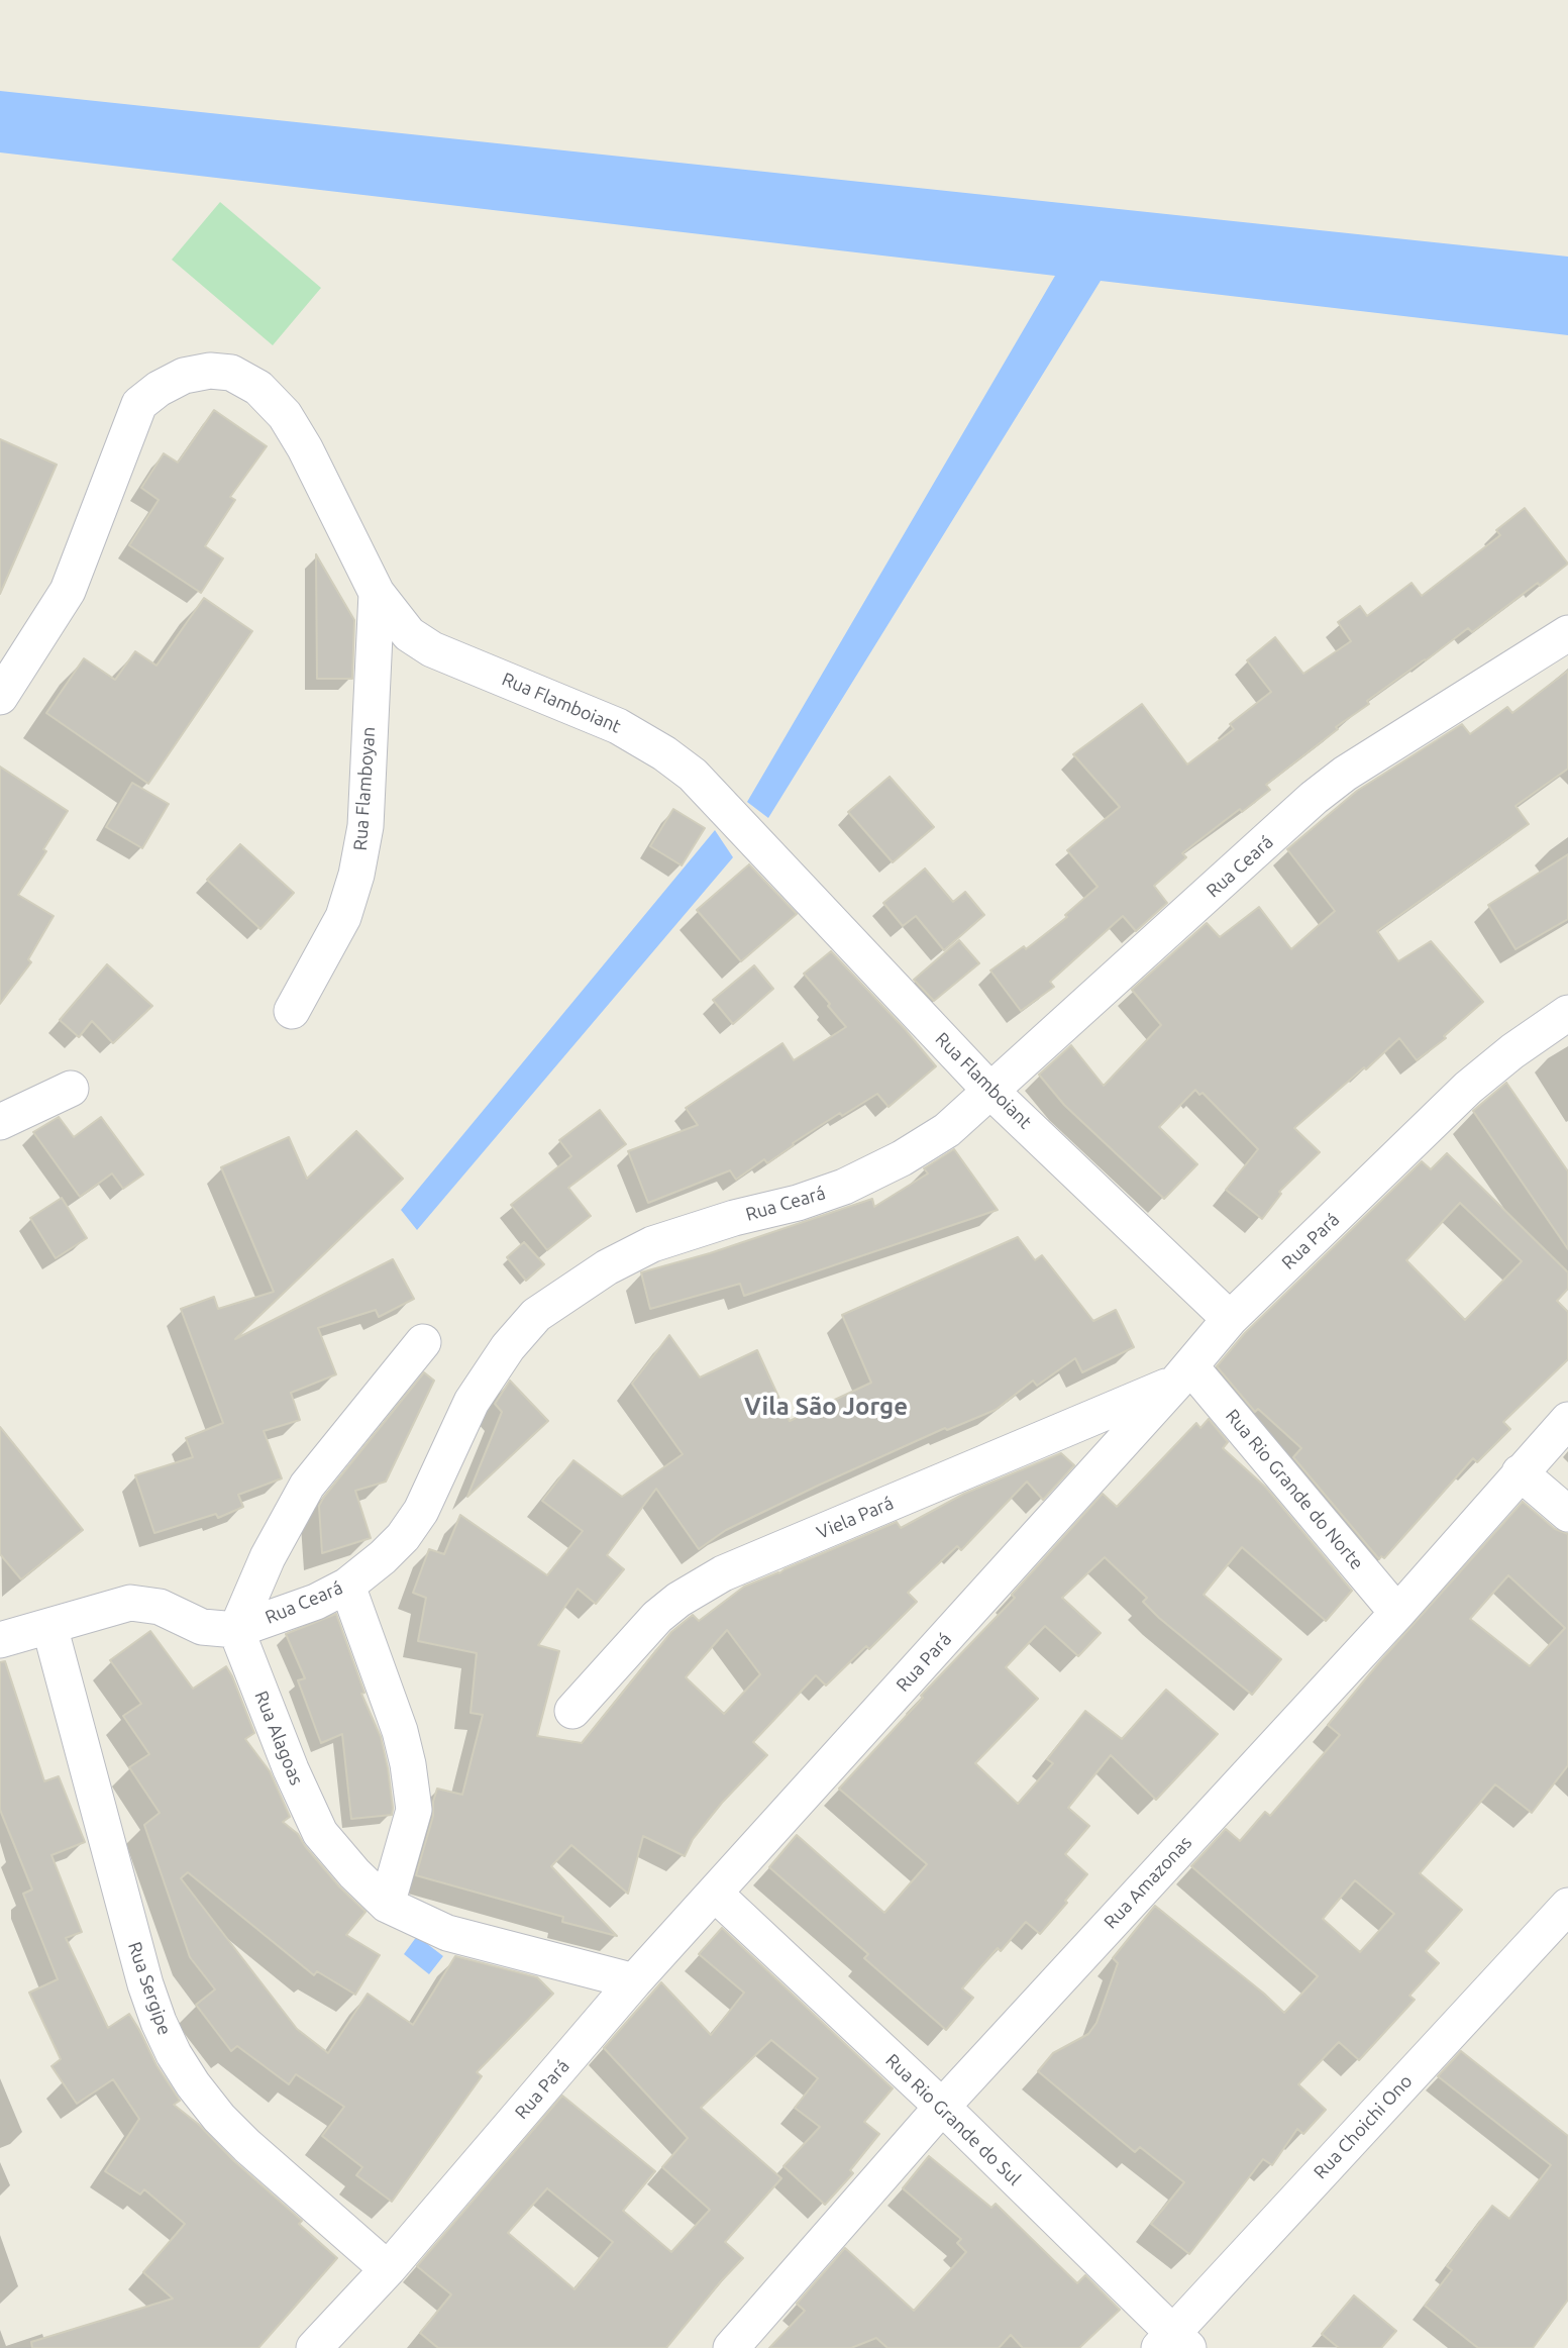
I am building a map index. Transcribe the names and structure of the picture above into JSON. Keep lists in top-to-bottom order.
{
  "streets": {
    "street": [
      "Rua Flamboiant",
      "Rua Flamboyan",
      "Rua Ceará",
      "Rua Pará",
      "Rua Rio Grande do Norte",
      "Viela Pará",
      "Rua Alagoas",
      "Rua Amazonas",
      "Rua Sergipe",
      "Rua Rio Grande do Sul",
      "Rua Choichi Ono"
    ]
  },
  "crossings": [
    ["Rua Flamboiant", "Rua Flamboyan"],
    ["Rua Flamboiant", "Rua Ceará"],
    ["Rua Flamboiant", "Rua Pará"],
    ["Rua Ceará", "Rua Alagoas"],
    ["Rua Ceará", "Rua Sergipe"],
    ["Rua Pará", "Rua Rio Grande do Norte"],
    ["Rua Pará", "Viela Pará"],
    ["Rua Pará", "Rua Alagoas"],
    ["Rua Pará", "Rua Sergipe"],
    ["Rua Pará", "Rua Rio Grande do Sul"],
    ["Rua Rio Grande do Norte", "Viela Pará"],
    ["Rua Rio Grande do Norte", "Rua Amazonas"],
    ["Rua Amazonas", "Rua Rio Grande do Sul"],
    ["Rua Rio Grande do Sul", "Rua Choichi Ono"]
  ],
  "districts": ["Vila São Jorge"]
}
